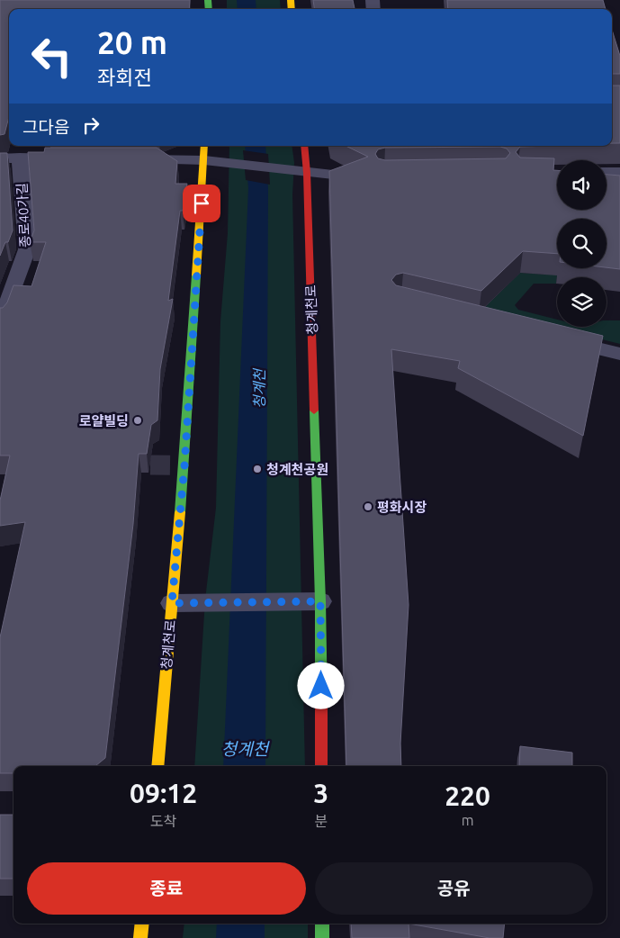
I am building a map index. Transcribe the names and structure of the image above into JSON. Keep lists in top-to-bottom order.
{
  "streets": {
    "main road": ["청계천로"],
    "street": ["종로40가길"]
  },
  "water": ["청계천"],
  "places": ["로얄빌딩", "청계천공원", "평화시장"],
  "page": {
    "turn": ["20 m", "좌회전"],
    "then": "그다음",
    "eta": [
      "09:12",
      "도착",
      "3",
      "분",
      "220",
      "m"
    ],
    "buttons": ["종료", "공유"]
  }
}
